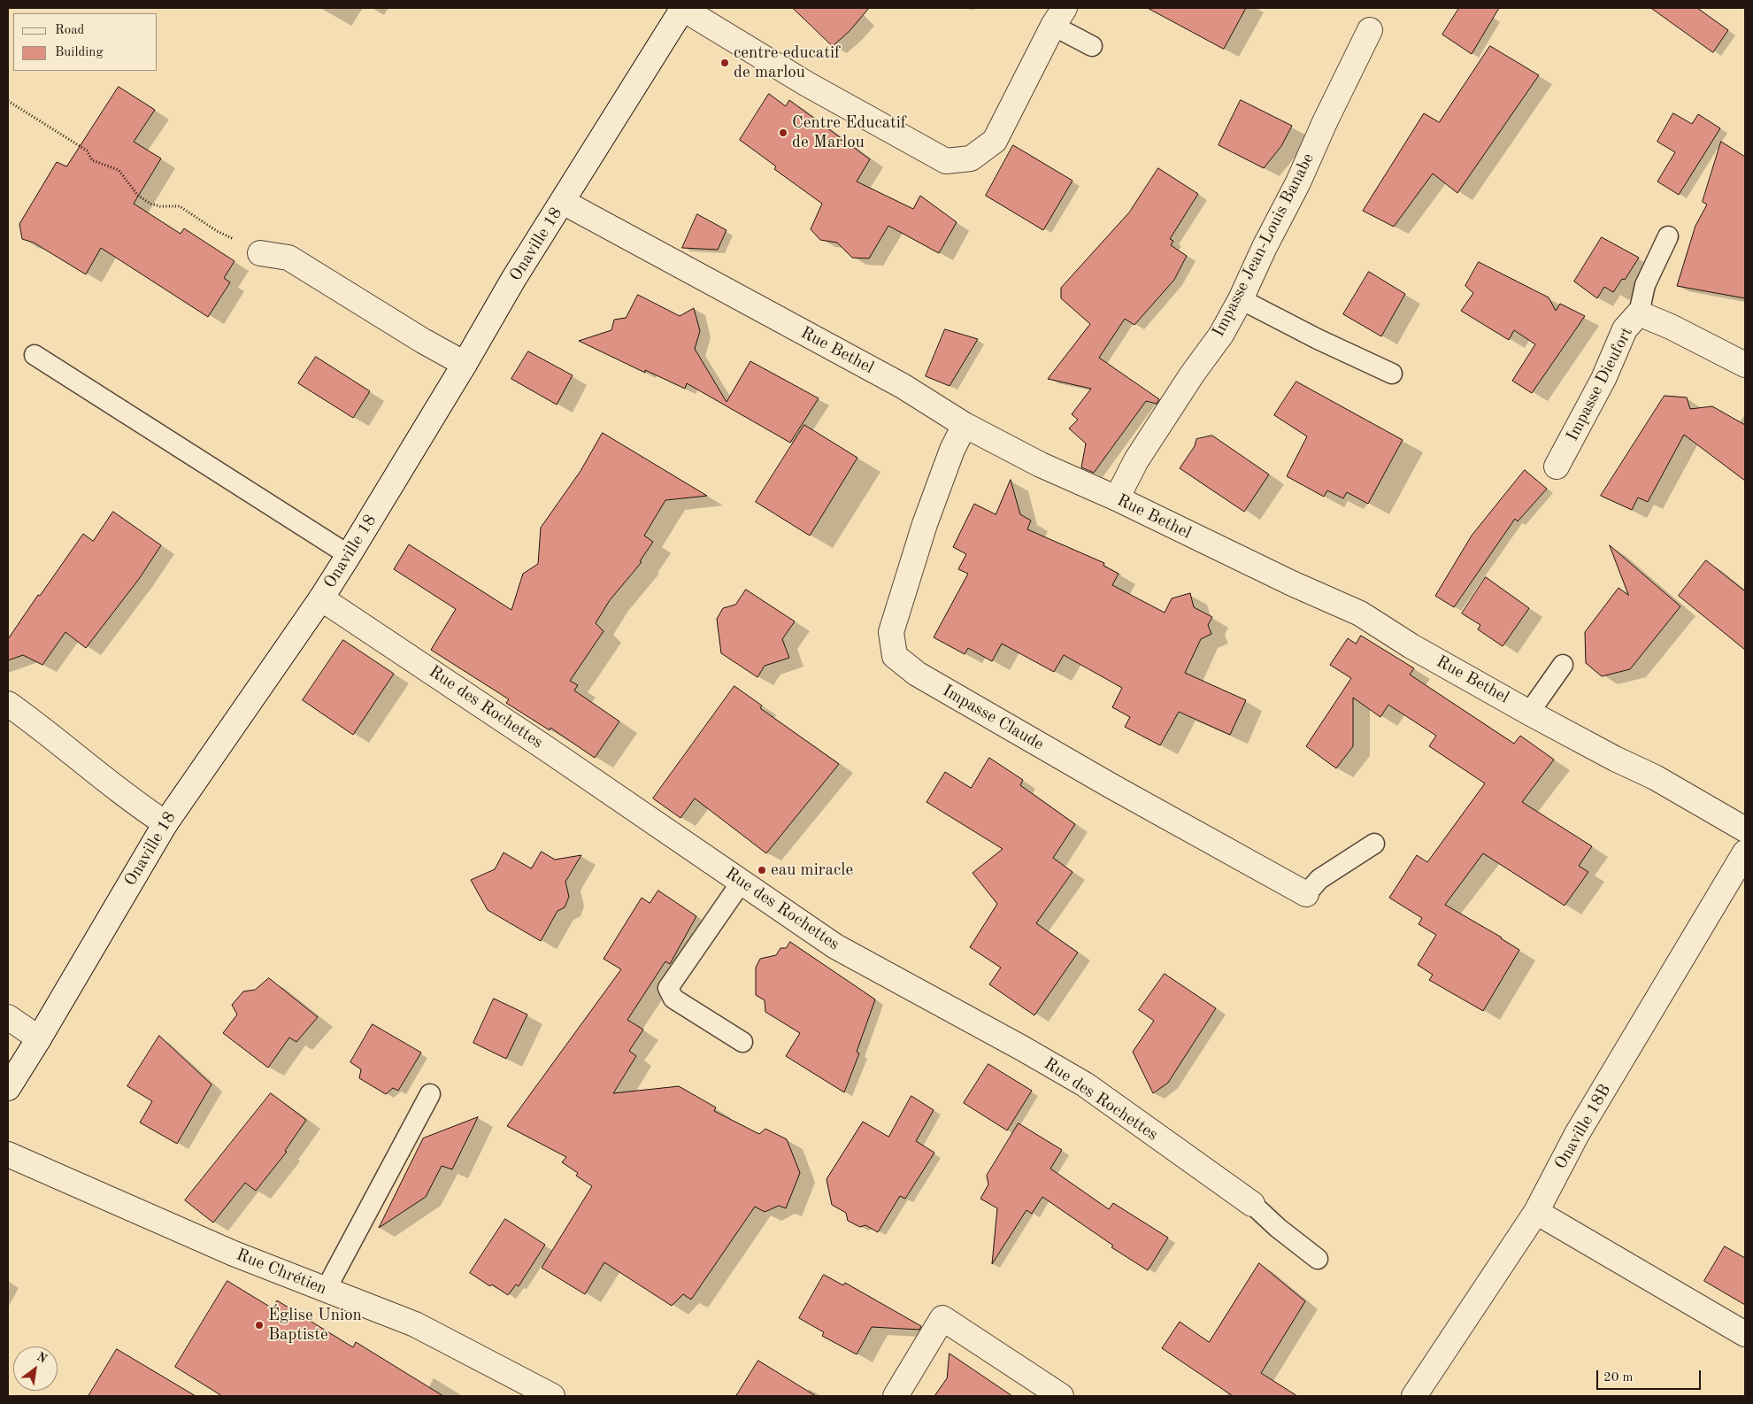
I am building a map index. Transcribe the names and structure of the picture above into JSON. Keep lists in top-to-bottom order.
{
  "streets": {
    "street": [
      "Onaville 18",
      "Impasse Jean-Louis Banabe",
      "Rue Bethel",
      "Impasse Dieufort",
      "Rue des Rochettes",
      "Impasse Claude",
      "Onaville 18B",
      "Rue Chrétien"
    ]
  },
  "crossings": [
    ["Onaville 18", "Rue Bethel"],
    ["Onaville 18", "Rue des Rochettes"],
    ["Impasse Jean-Louis Banabe", "Rue Bethel"],
    ["Rue Bethel", "Impasse Claude"]
  ],
  "places": [
    "centre educatif de marlou",
    "Centre Educatif de Marlou",
    "eau miracle",
    "Église Union Baptiste"
  ],
  "legend": ["Road", "Building"],
  "scale_bar": "20 m",
  "north": "top right"
}
